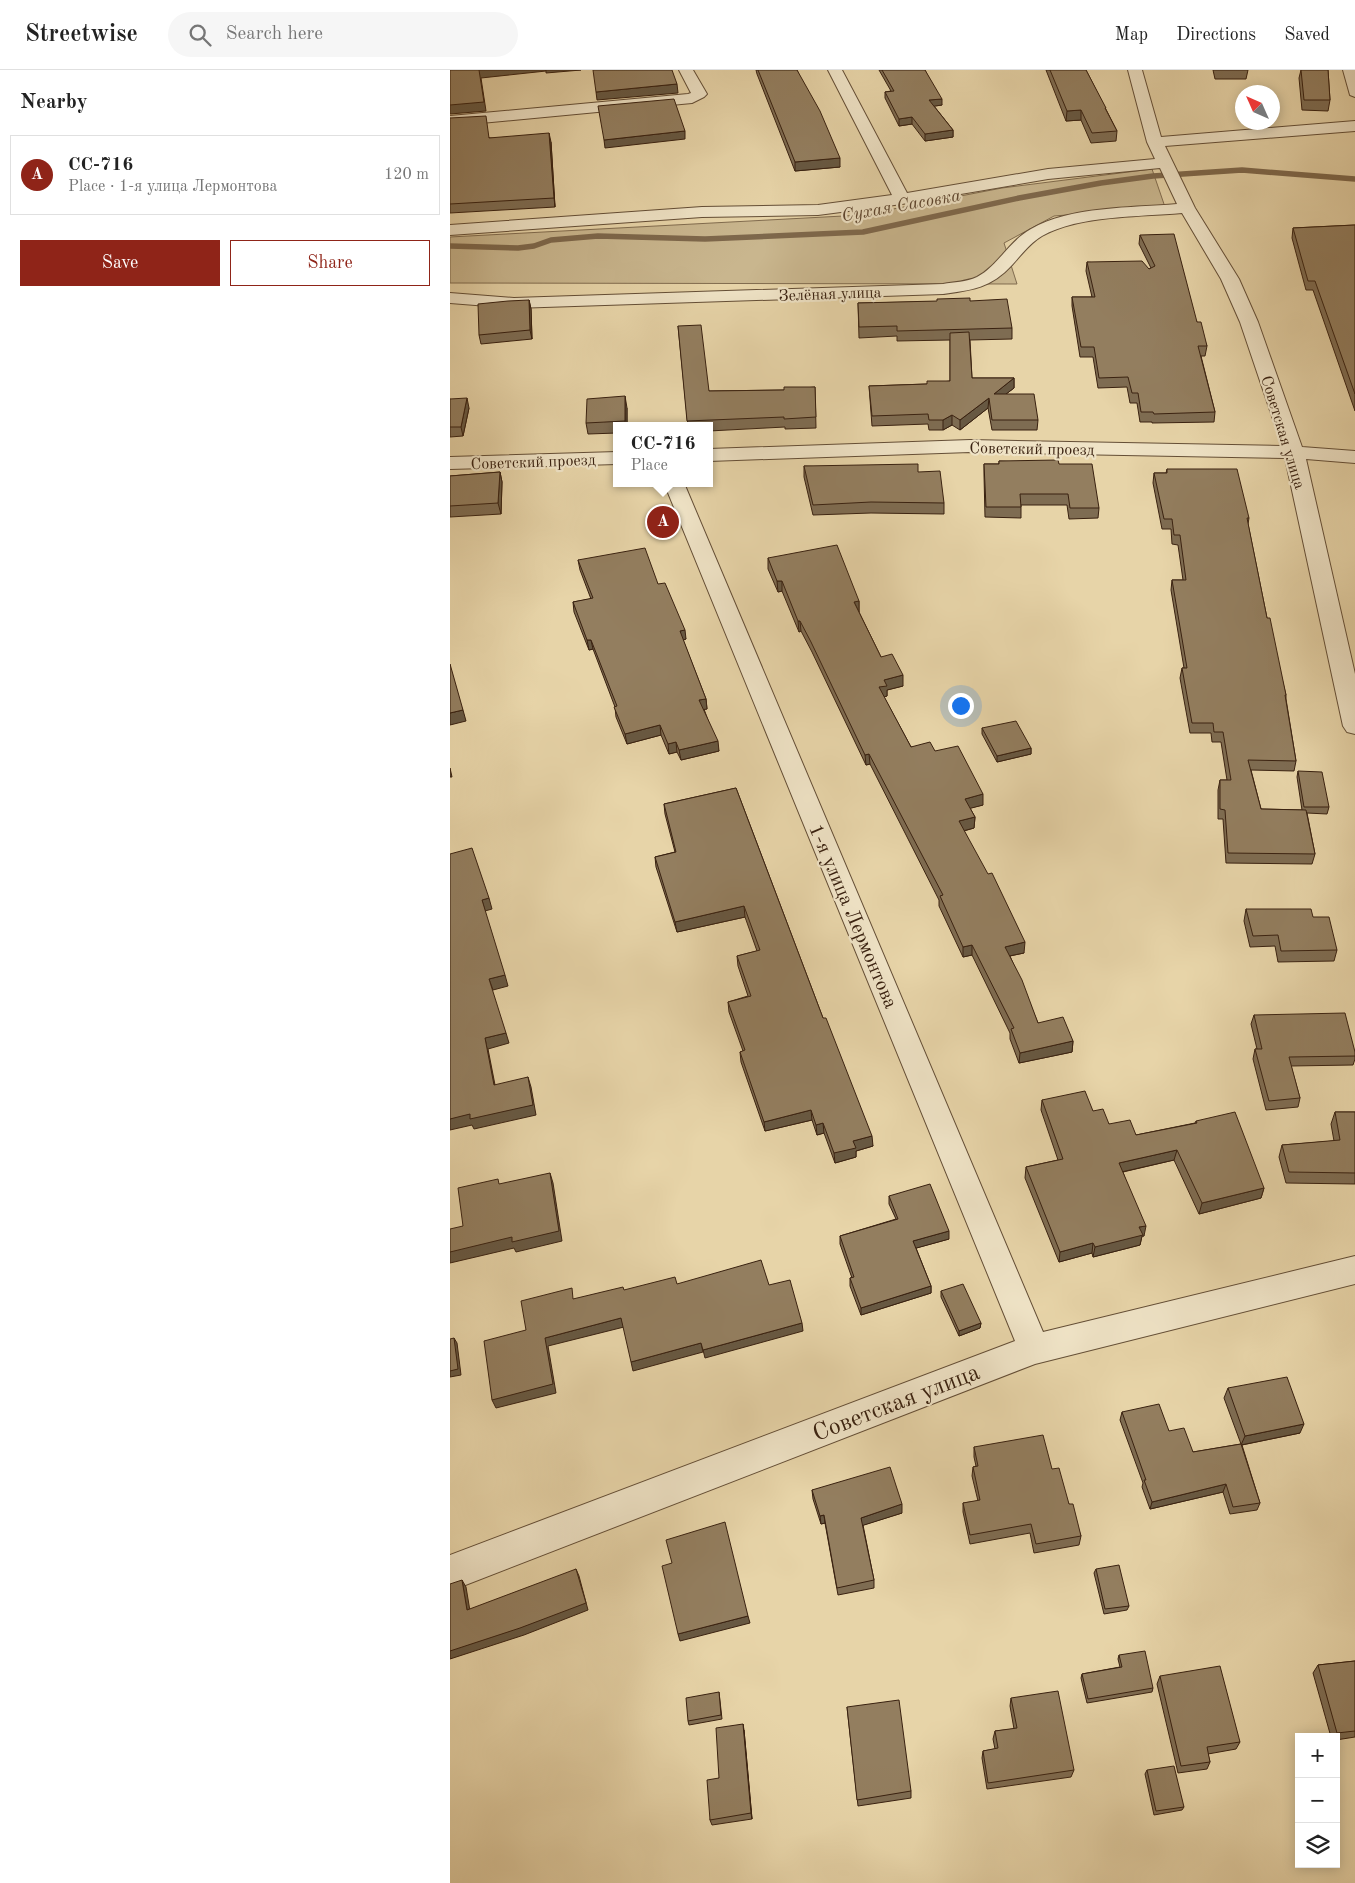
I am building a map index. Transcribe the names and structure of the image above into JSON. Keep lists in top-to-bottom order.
{
  "streets": {
    "street": [
      "Зелёная улица",
      "Советская улица",
      "Советский проезд",
      "1-я улица Лермонтова"
    ]
  },
  "crossings": [
    ["Зелёная улица", "Советская улица"],
    ["Советская улица", "Советский проезд"],
    ["Советская улица", "1-я улица Лермонтова"]
  ],
  "water": ["Сухая Сасовка"],
  "north": "top left",
  "page": {
    "header": "Streetwise",
    "search": "Search here",
    "nav": ["Map", "Directions", "Saved"],
    "heading": "Nearby",
    "list": [
      {
        "mark": "A",
        "name": "СС-716",
        "note": "Place · 1-я улица Лермонтова",
        "value": "120 m"
      }
    ],
    "buttons": ["Save", "Share"],
    "popup": ["СС-716", "Place"],
    "pins": "A",
    "map_buttons": ["+", "−"]
  }
}
